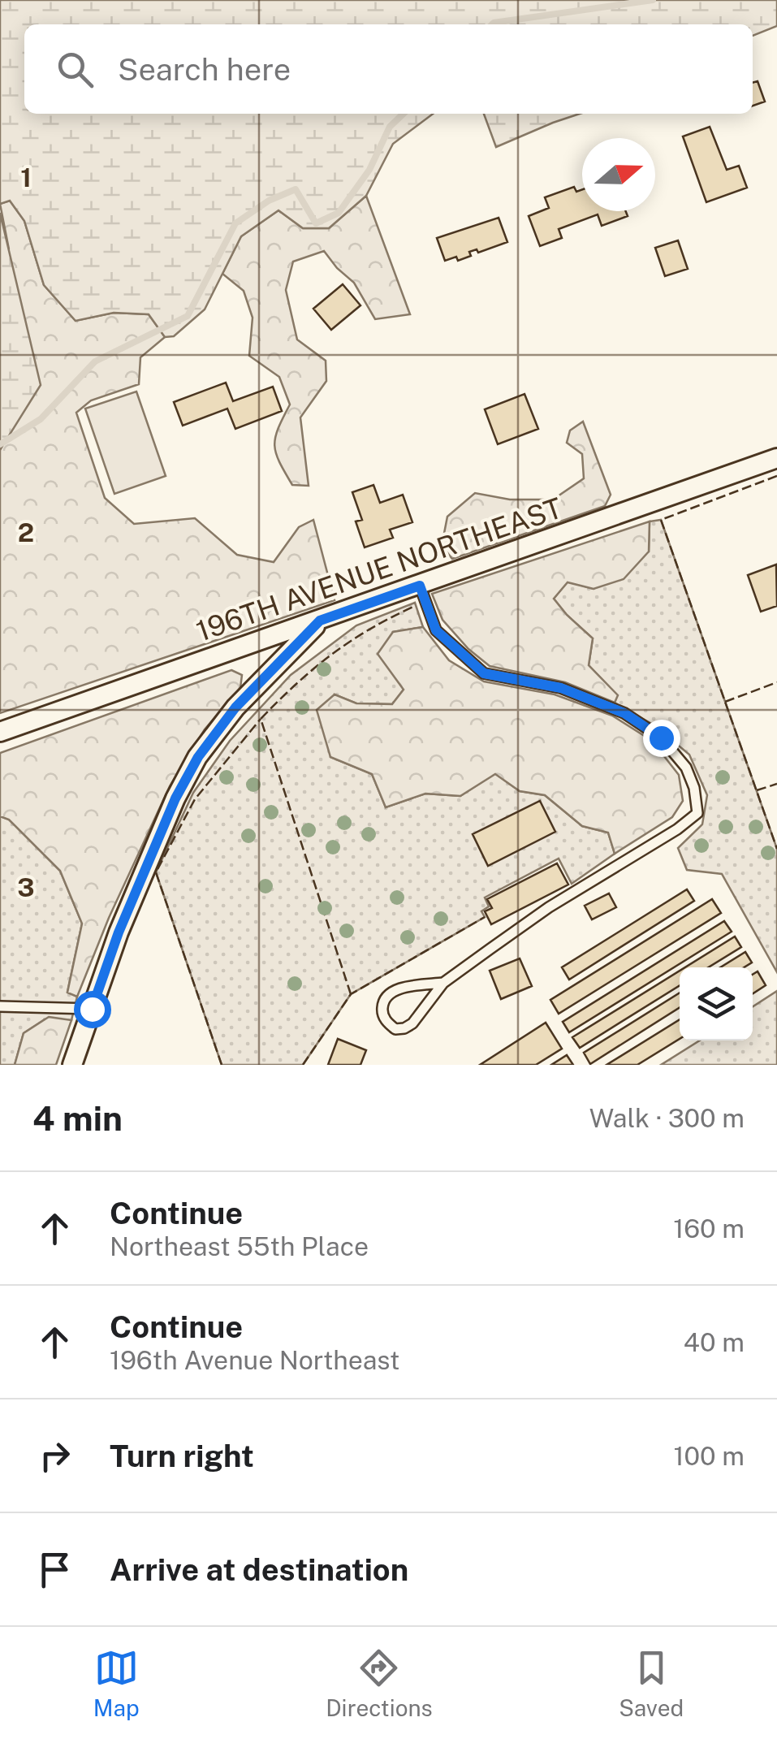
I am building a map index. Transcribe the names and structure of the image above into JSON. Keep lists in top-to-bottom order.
{
  "streets": {
    "street": ["196TH AVENUE NORTHEAST"]
  },
  "north": "right",
  "page": {
    "search": "Search here",
    "heading": ["4 min", "Walk · 300 m"],
    "list": [
      ["Continue", "Northeast 55th Place", "160 m"],
      ["Continue", "196th Avenue Northeast", "40 m"],
      ["Turn right", "100 m"],
      "Arrive at destination"
    ],
    "nav": ["Map", "Directions", "Saved"]
  },
  "grid": {
    "rows": ["1", "2", "3"]
  }
}
